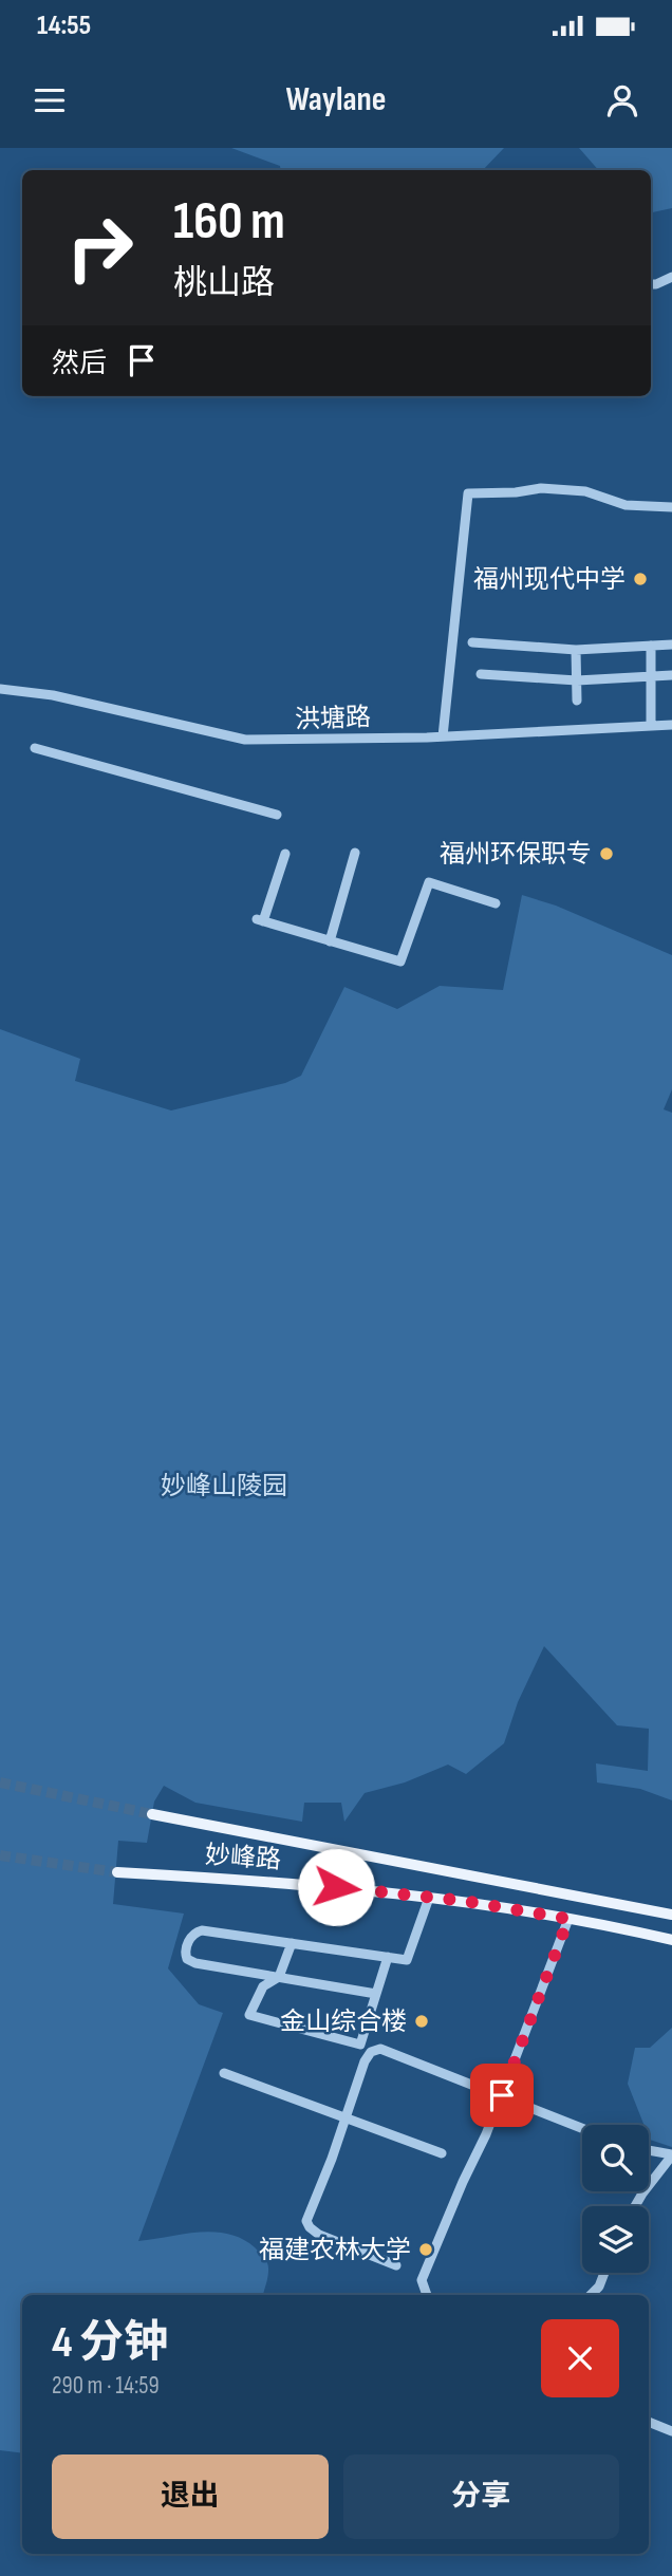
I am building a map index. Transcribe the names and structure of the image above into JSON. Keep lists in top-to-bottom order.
{
  "streets": {
    "main road": ["妙峰路"],
    "street": ["洪塘路"]
  },
  "parks": ["妙峰山陵园"],
  "places": [
    "福州现代中学",
    "福州环保职专",
    "金山综合楼",
    "福建农林大学"
  ],
  "page": {
    "status": "14:55",
    "header": "Waylane",
    "turn": ["160 m", "桃山路"],
    "then": "然后",
    "heading": ["4 分钟", "290 m · 14:59"],
    "buttons": ["退出", "分享"]
  }
}
